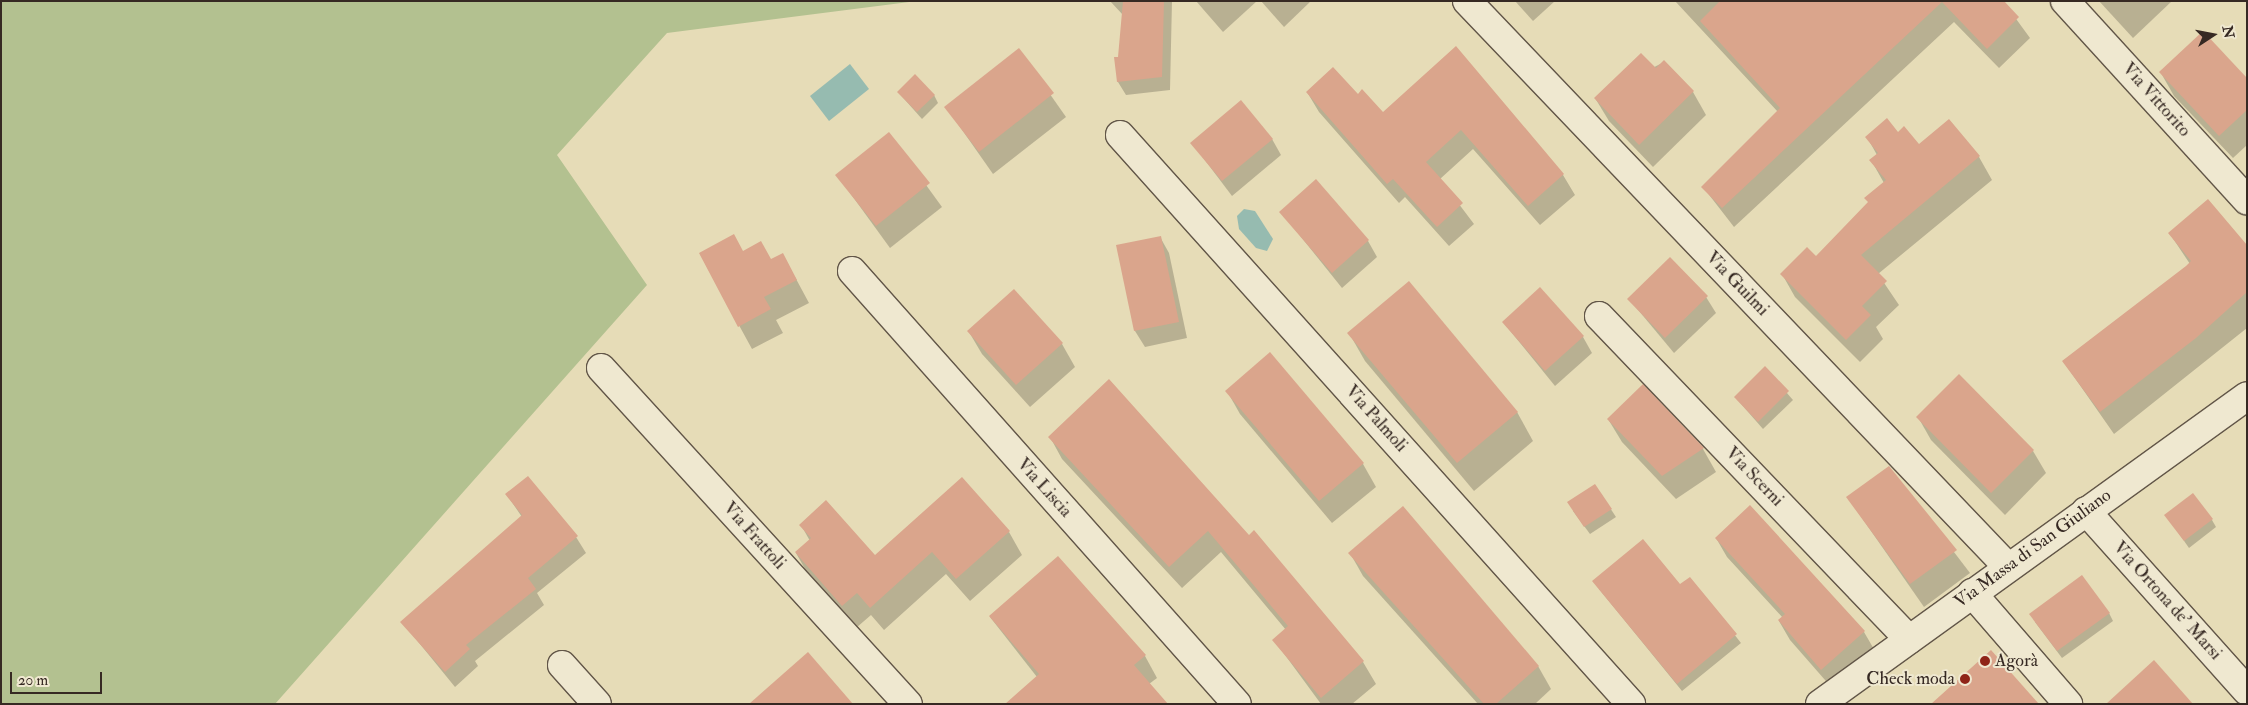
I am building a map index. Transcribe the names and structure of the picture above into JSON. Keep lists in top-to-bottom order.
{
  "streets": {
    "street": [
      "Via Vittorito",
      "Via Guilmi",
      "Via Palmoli",
      "Via Scerni",
      "Via Liscia",
      "Via Frattoli",
      "Via Massa di San Giuliano",
      "Via Ortona de' Marsi"
    ]
  },
  "crossings": [
    ["Via Guilmi", "Via Massa di San Giuliano"],
    ["Via Scerni", "Via Massa di San Giuliano"],
    ["Via Massa di San Giuliano", "Via Ortona de' Marsi"]
  ],
  "places": ["Agorà", "Check moda"],
  "scale_bar": "20 m",
  "north": "right"
}
